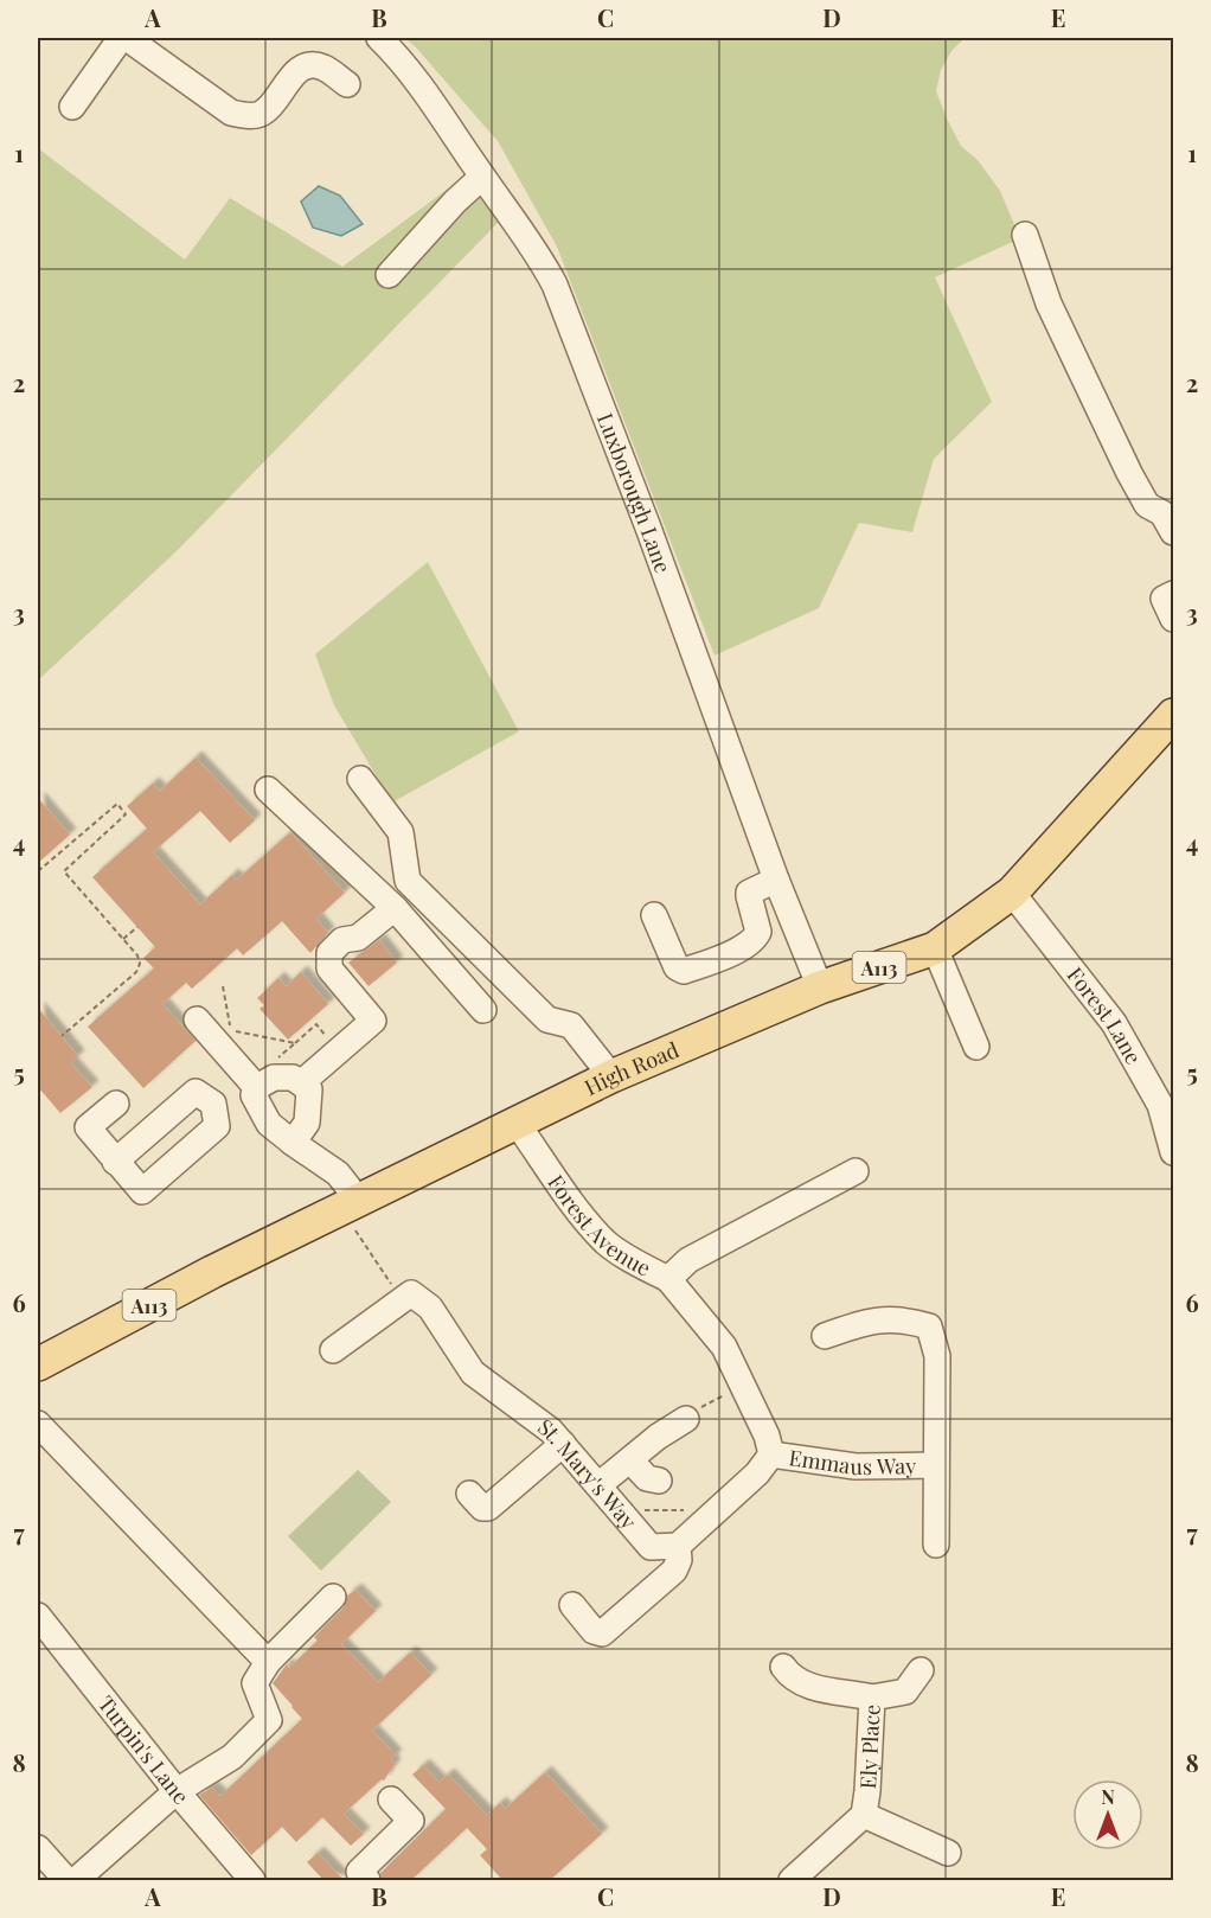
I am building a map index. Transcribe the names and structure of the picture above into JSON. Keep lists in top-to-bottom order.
{
  "streets": {
    "main road": ["A113", "High Road"],
    "street": [
      "Luxborough Lane",
      "Forest Lane",
      "Forest Avenue",
      "Emmaus Way",
      "St. Mary's Way",
      "Ely Place",
      "Turpin's Lane"
    ]
  },
  "crossings": [
    ["Luxborough Lane", "High Road"],
    ["Forest Lane", "High Road"],
    ["High Road", "Forest Avenue"]
  ],
  "north": "top",
  "grid": {
    "columns": [
      "A",
      "B",
      "C",
      "D",
      "E"
    ],
    "rows": [
      "1",
      "2",
      "3",
      "4",
      "5",
      "6",
      "7",
      "8"
    ]
  }
}
